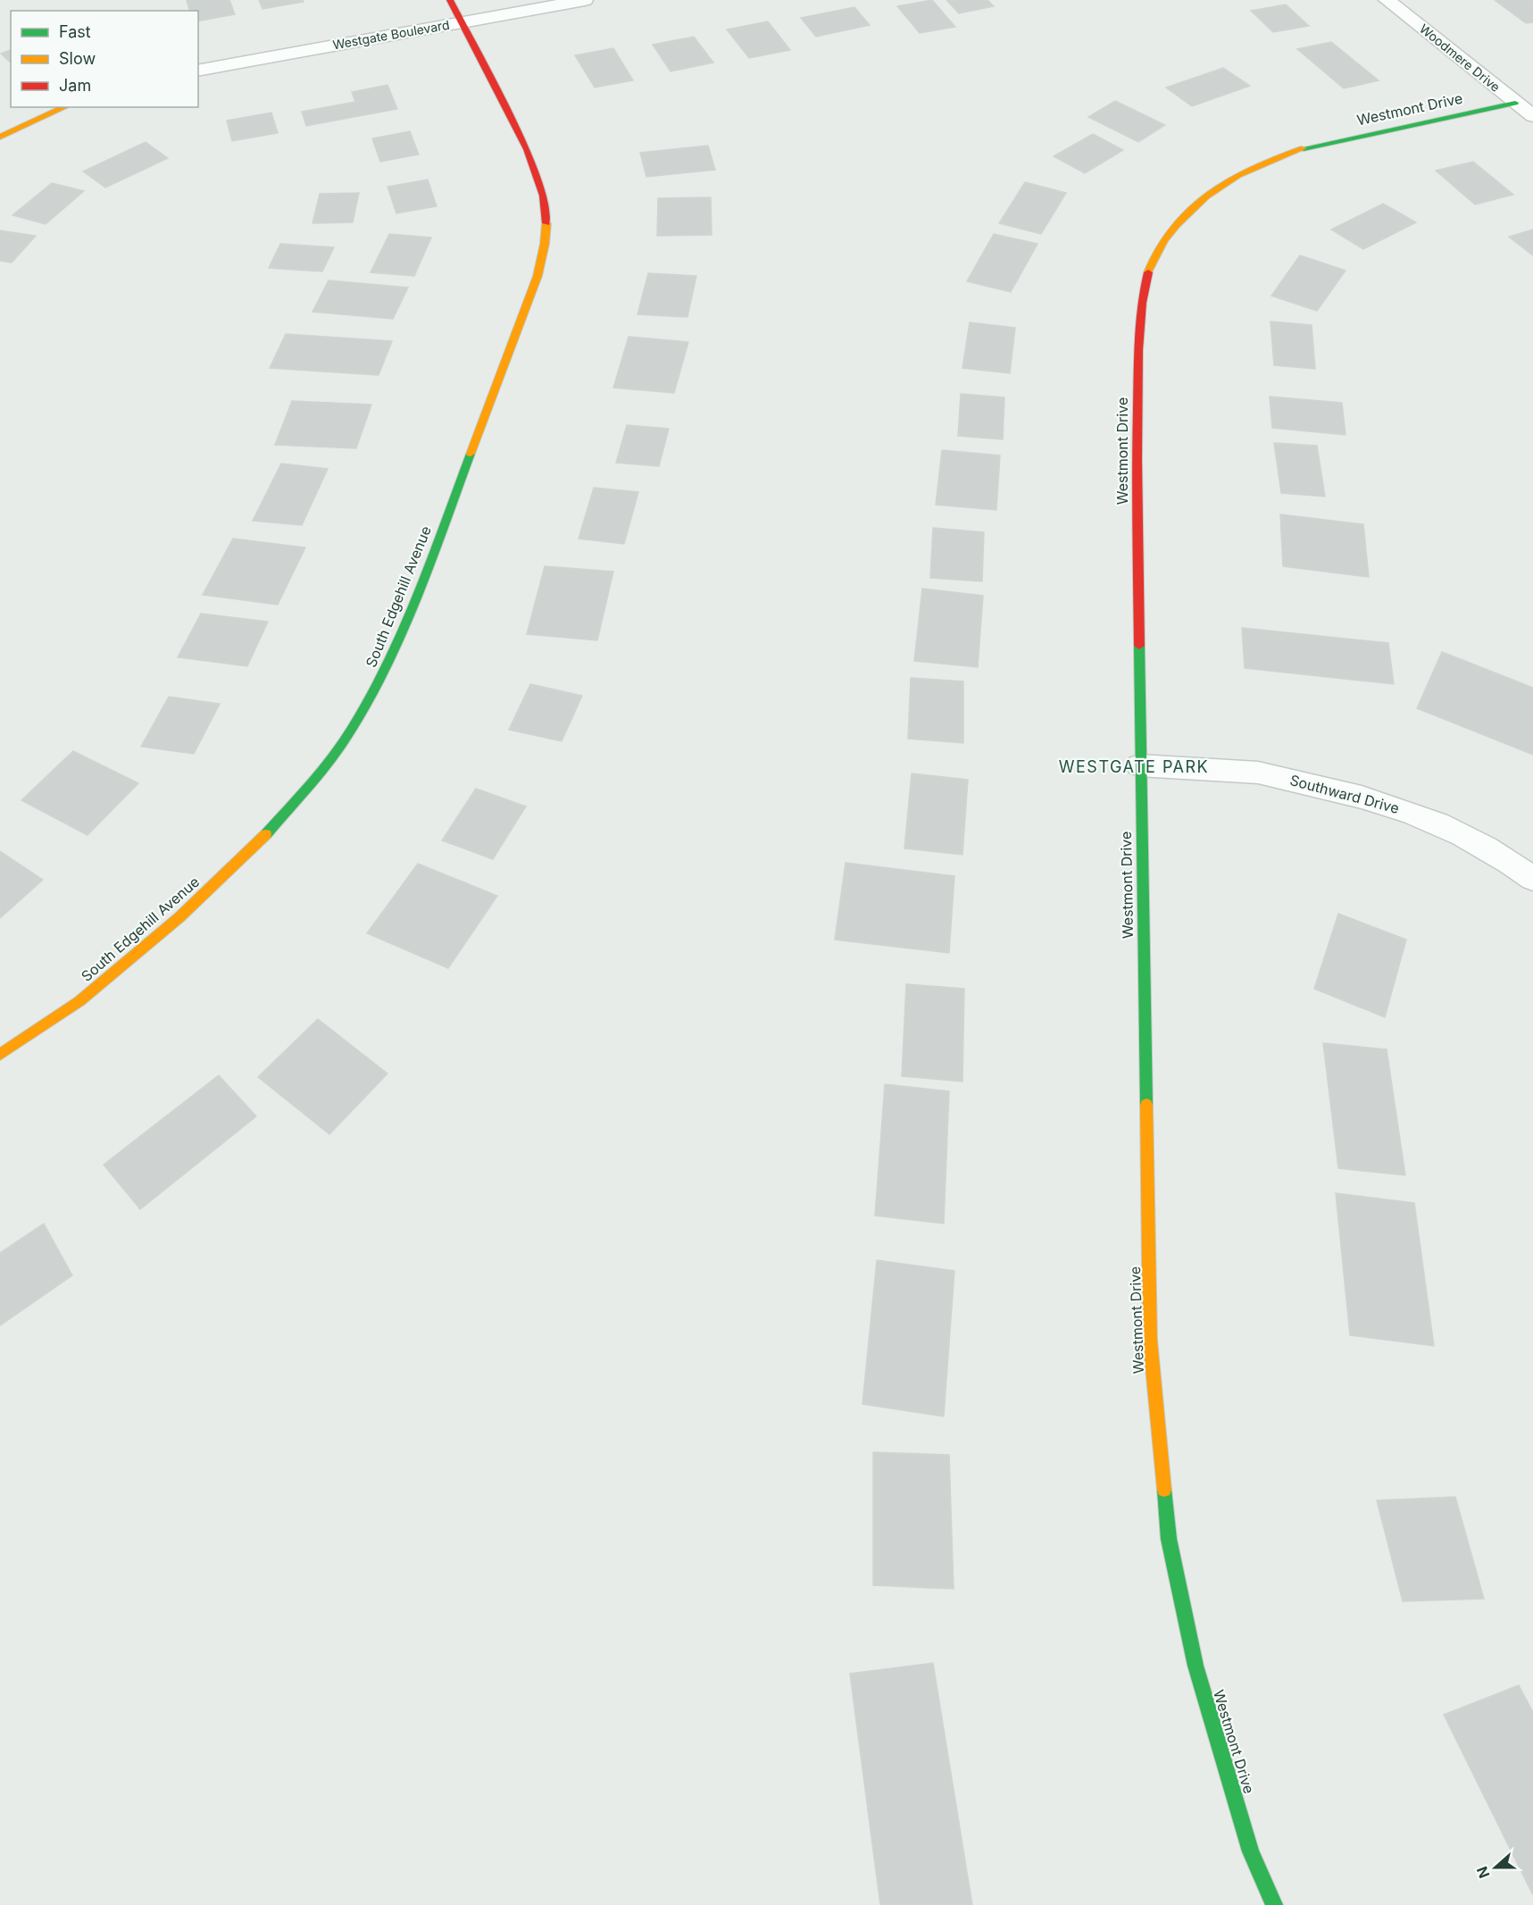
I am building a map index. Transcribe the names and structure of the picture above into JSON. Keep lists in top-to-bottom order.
{
  "streets": {
    "street": [
      "Westgate Boulevard",
      "Woodmere Drive",
      "Westmont Drive",
      "South Edgehill Avenue",
      "Southward Drive"
    ]
  },
  "crossings": [
    ["Westgate Boulevard", "South Edgehill Avenue"],
    ["Woodmere Drive", "Westmont Drive"],
    ["Westmont Drive", "Southward Drive"]
  ],
  "districts": ["WESTGATE PARK"],
  "legend": ["Fast", "Slow", "Jam"],
  "north": "left"
}
